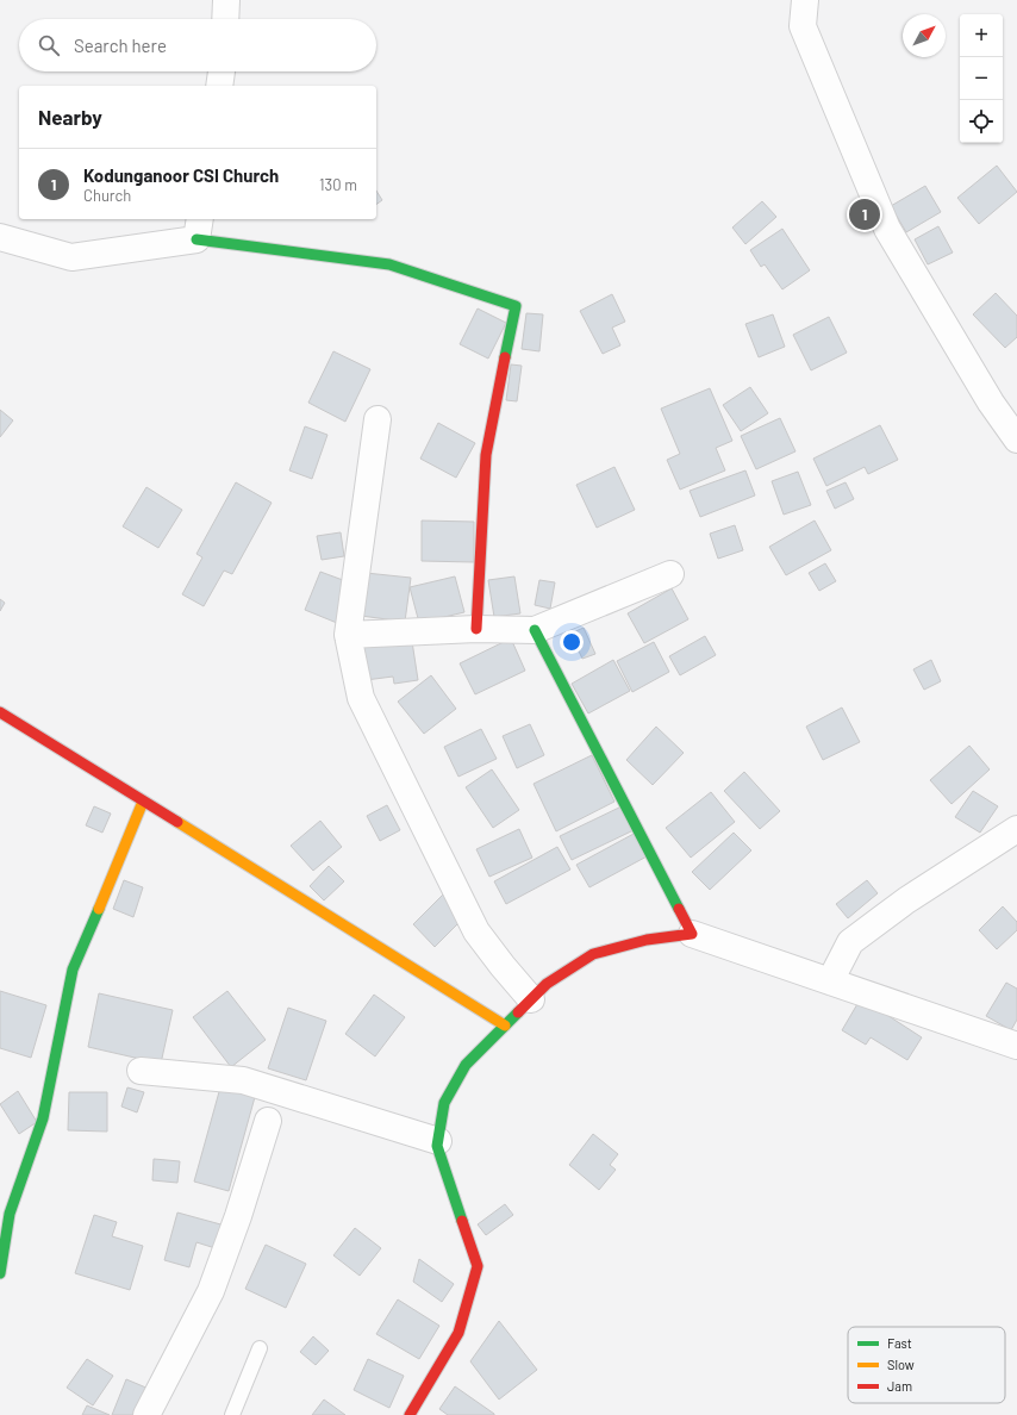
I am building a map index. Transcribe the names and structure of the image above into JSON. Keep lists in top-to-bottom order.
{
  "legend": ["Fast", "Slow", "Jam"],
  "north": "top right",
  "page": {
    "map_buttons": ["+", "−"],
    "search": "Search here",
    "heading": "Nearby",
    "list": [
      {
        "mark": "1",
        "name": "Kodunganoor CSI Church",
        "note": "Church",
        "value": "130 m"
      }
    ],
    "pins": "1"
  }
}
